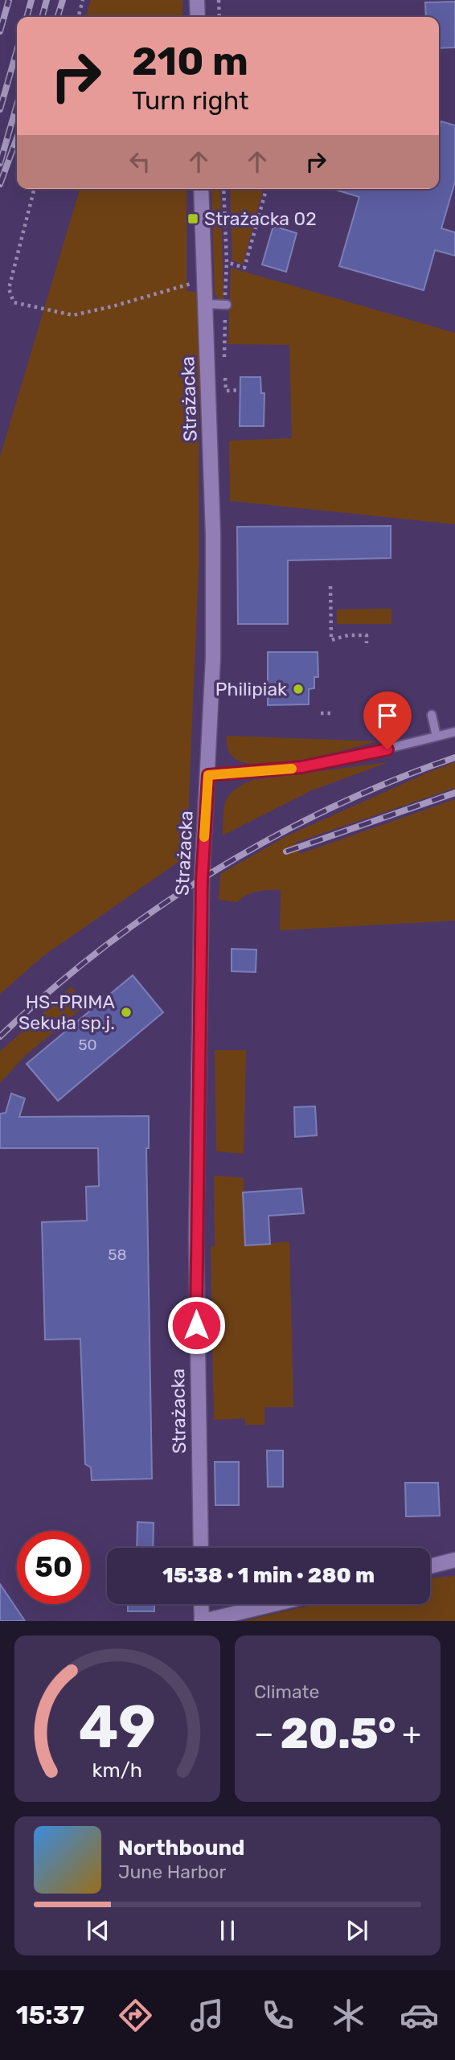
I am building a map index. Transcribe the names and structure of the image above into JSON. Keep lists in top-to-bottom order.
{
  "streets": {
    "main road": ["Strażacka"]
  },
  "places": {
    "transit": ["Strażacka 02"],
    "other": ["Philipiak", "HS-PRIMA Sekuła sp.j."]
  },
  "house_numbers": ["50", "58"],
  "page": {
    "turn": ["210 m", "Turn right"],
    "limit": "50",
    "trip": "15:38 · 1 min · 280 m",
    "tile": "Climate",
    "heat": ["−", "20.5°", "+"],
    "song": ["Northbound", "June Harbor"],
    "tabs": "15:37",
    "gauge": ["49", "km/h"]
  }
}
